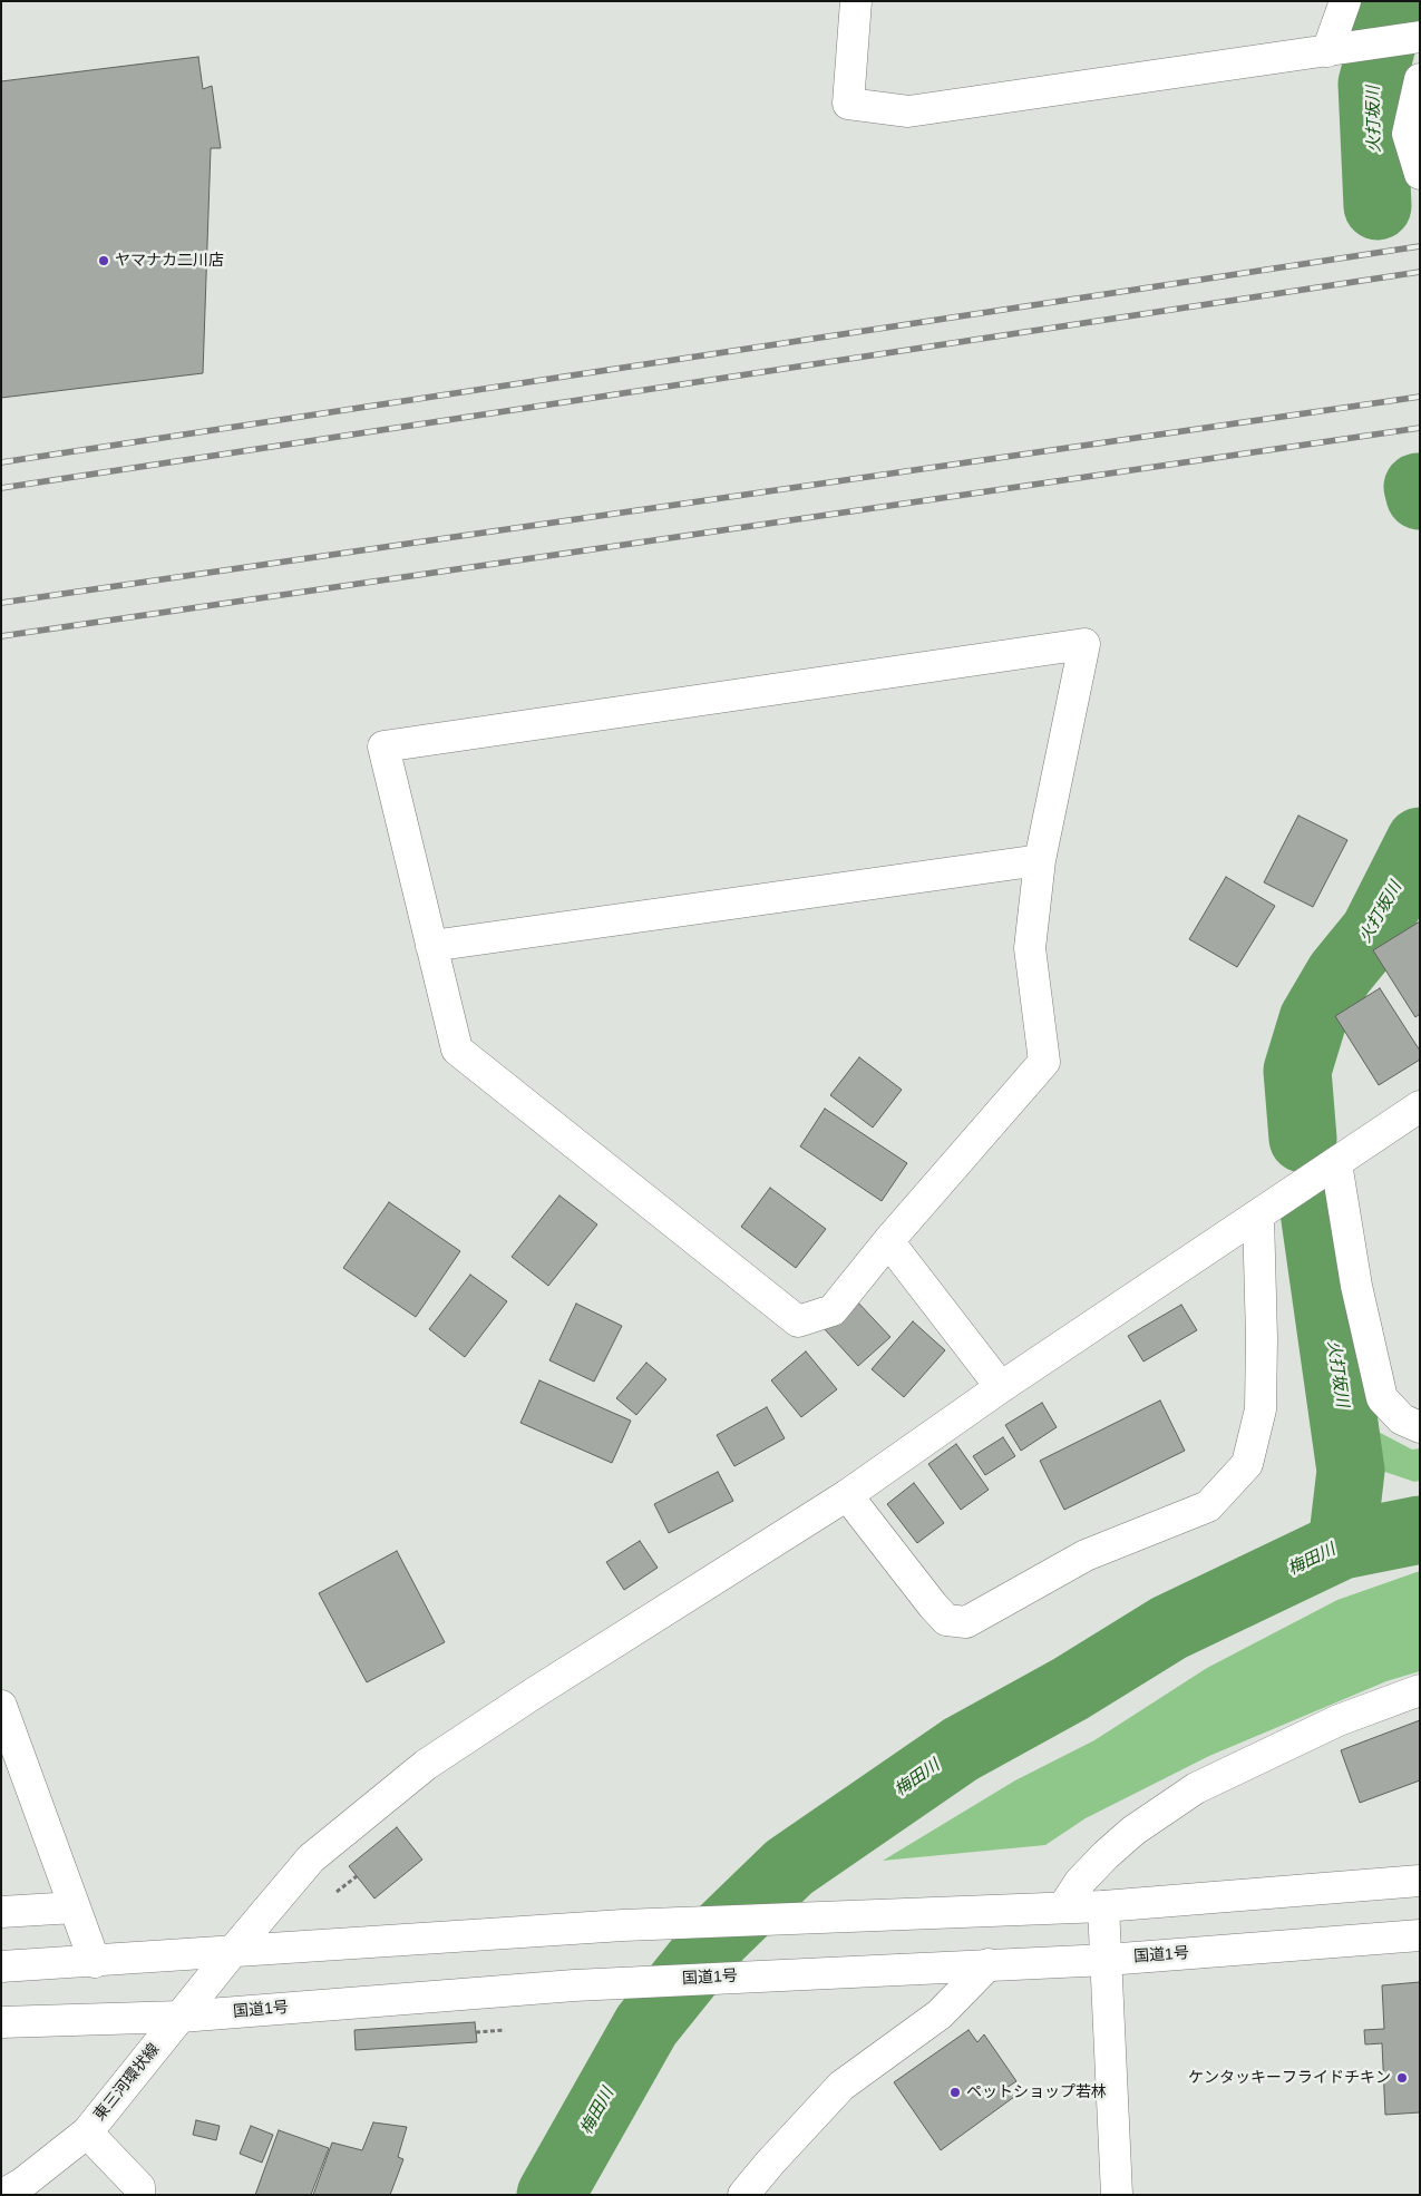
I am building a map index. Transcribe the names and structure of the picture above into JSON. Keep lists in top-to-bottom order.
{
  "streets": {
    "main road": ["国道1号", "東三河環状線"]
  },
  "crossings": [
    ["国道1号", "東三河環状線"]
  ],
  "water": ["火打坂川", "梅田川"],
  "places": ["ヤマナカ二川店", "ケンタッキーフライドチキン", "ペットショップ若林"]
}
